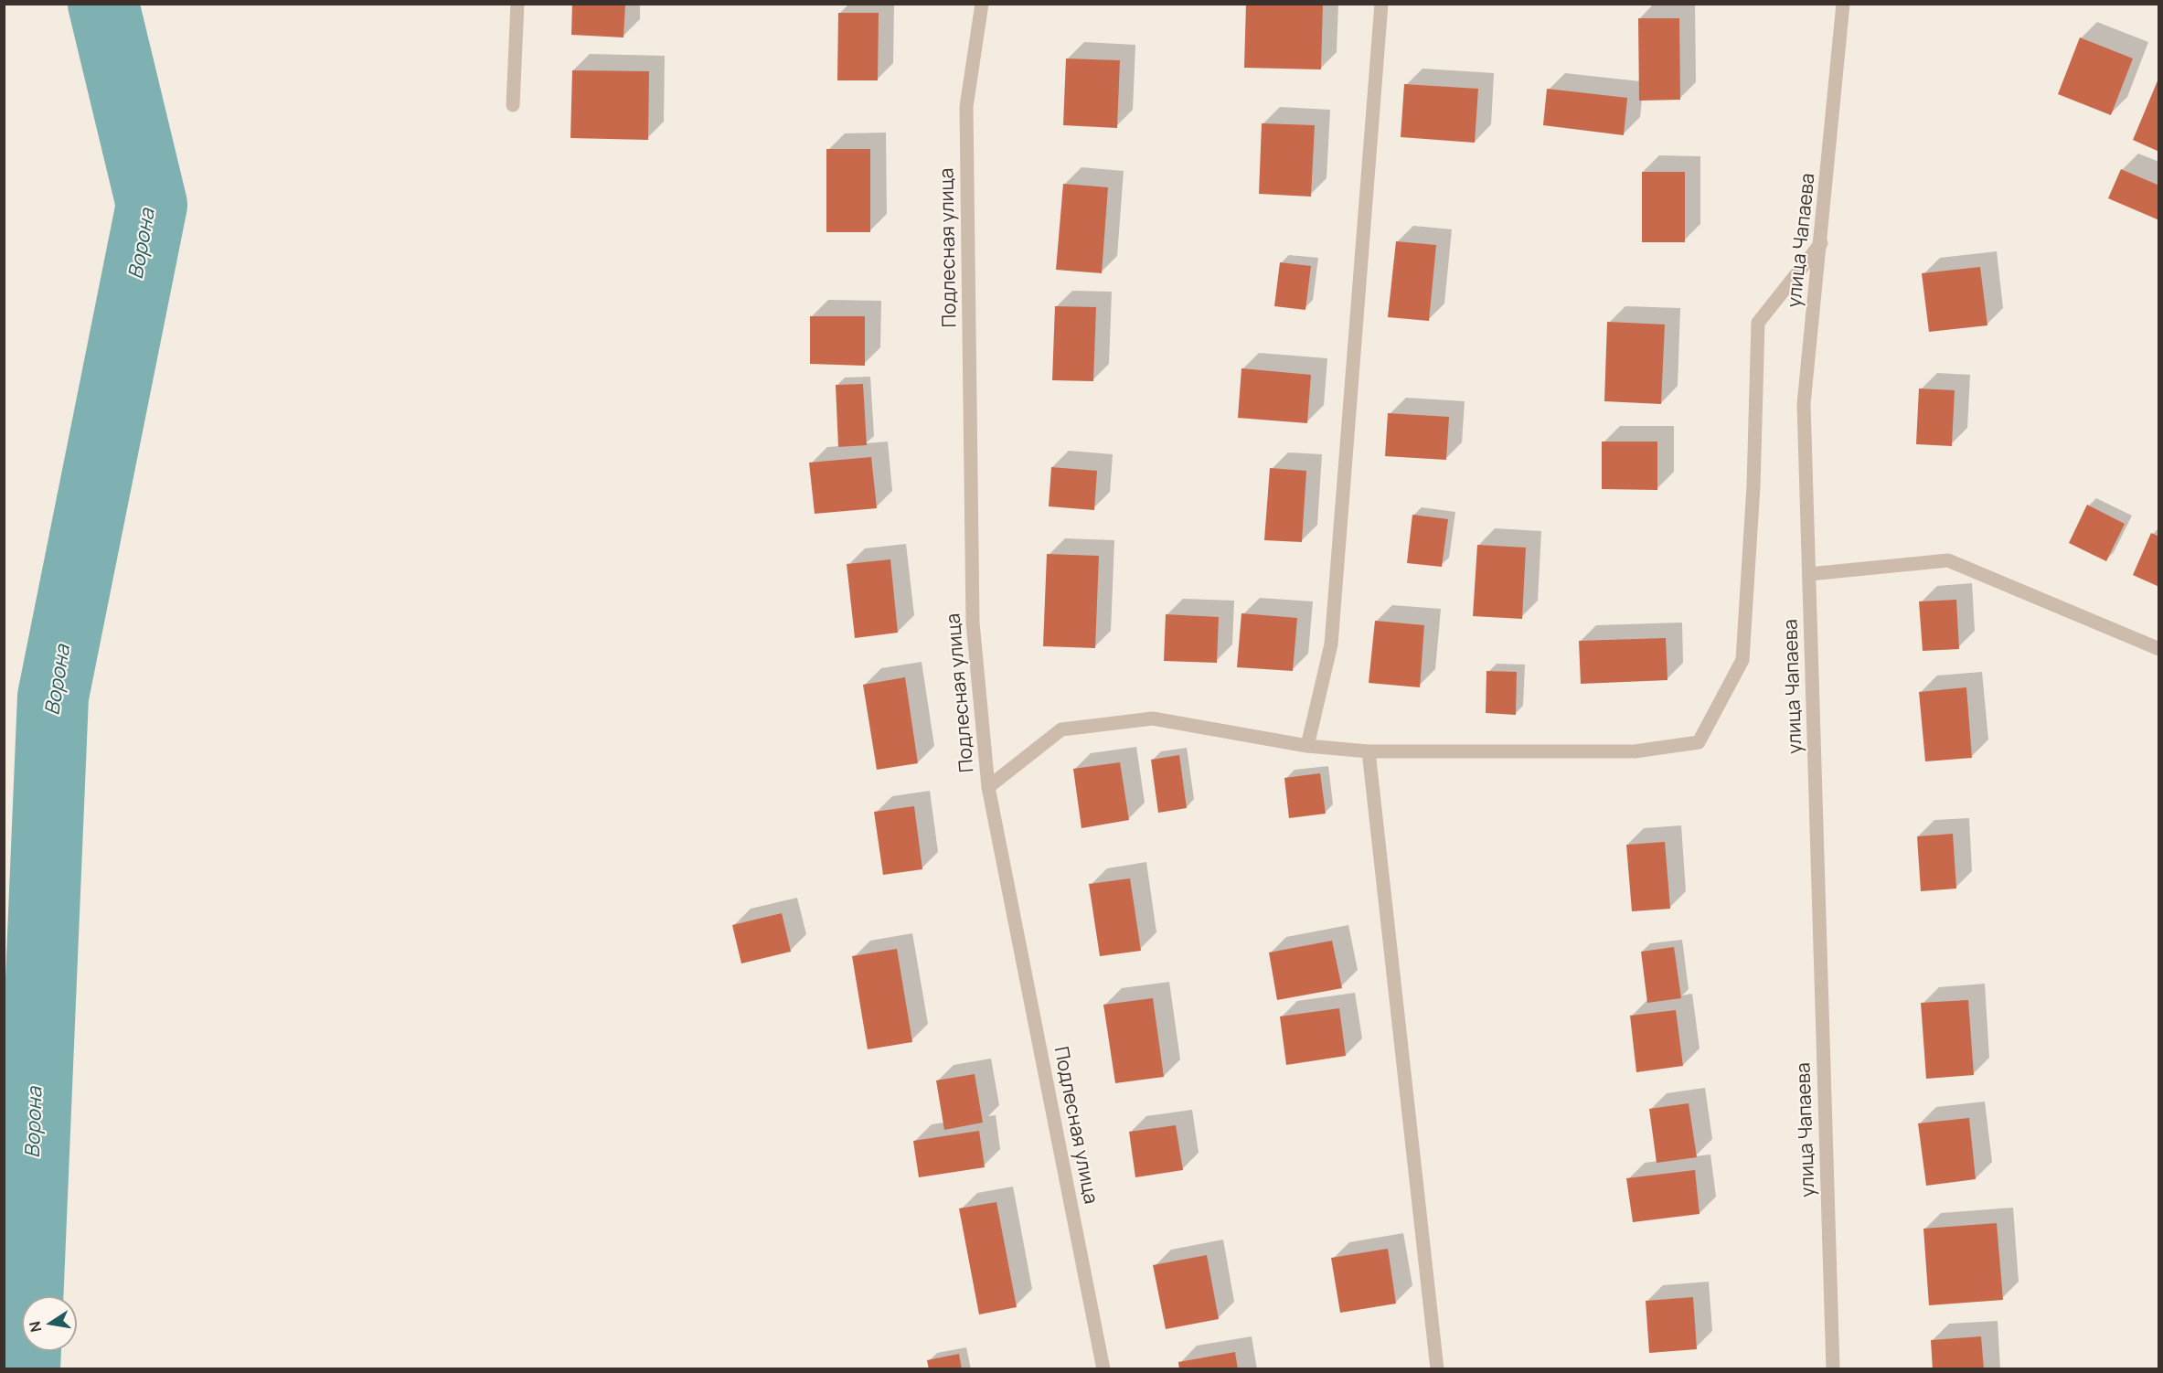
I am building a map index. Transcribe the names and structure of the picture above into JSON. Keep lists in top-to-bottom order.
{
  "streets": {
    "street": ["улица Чапаева", "Подлесная улица"]
  },
  "water": ["Ворона"],
  "north": "left"
}
